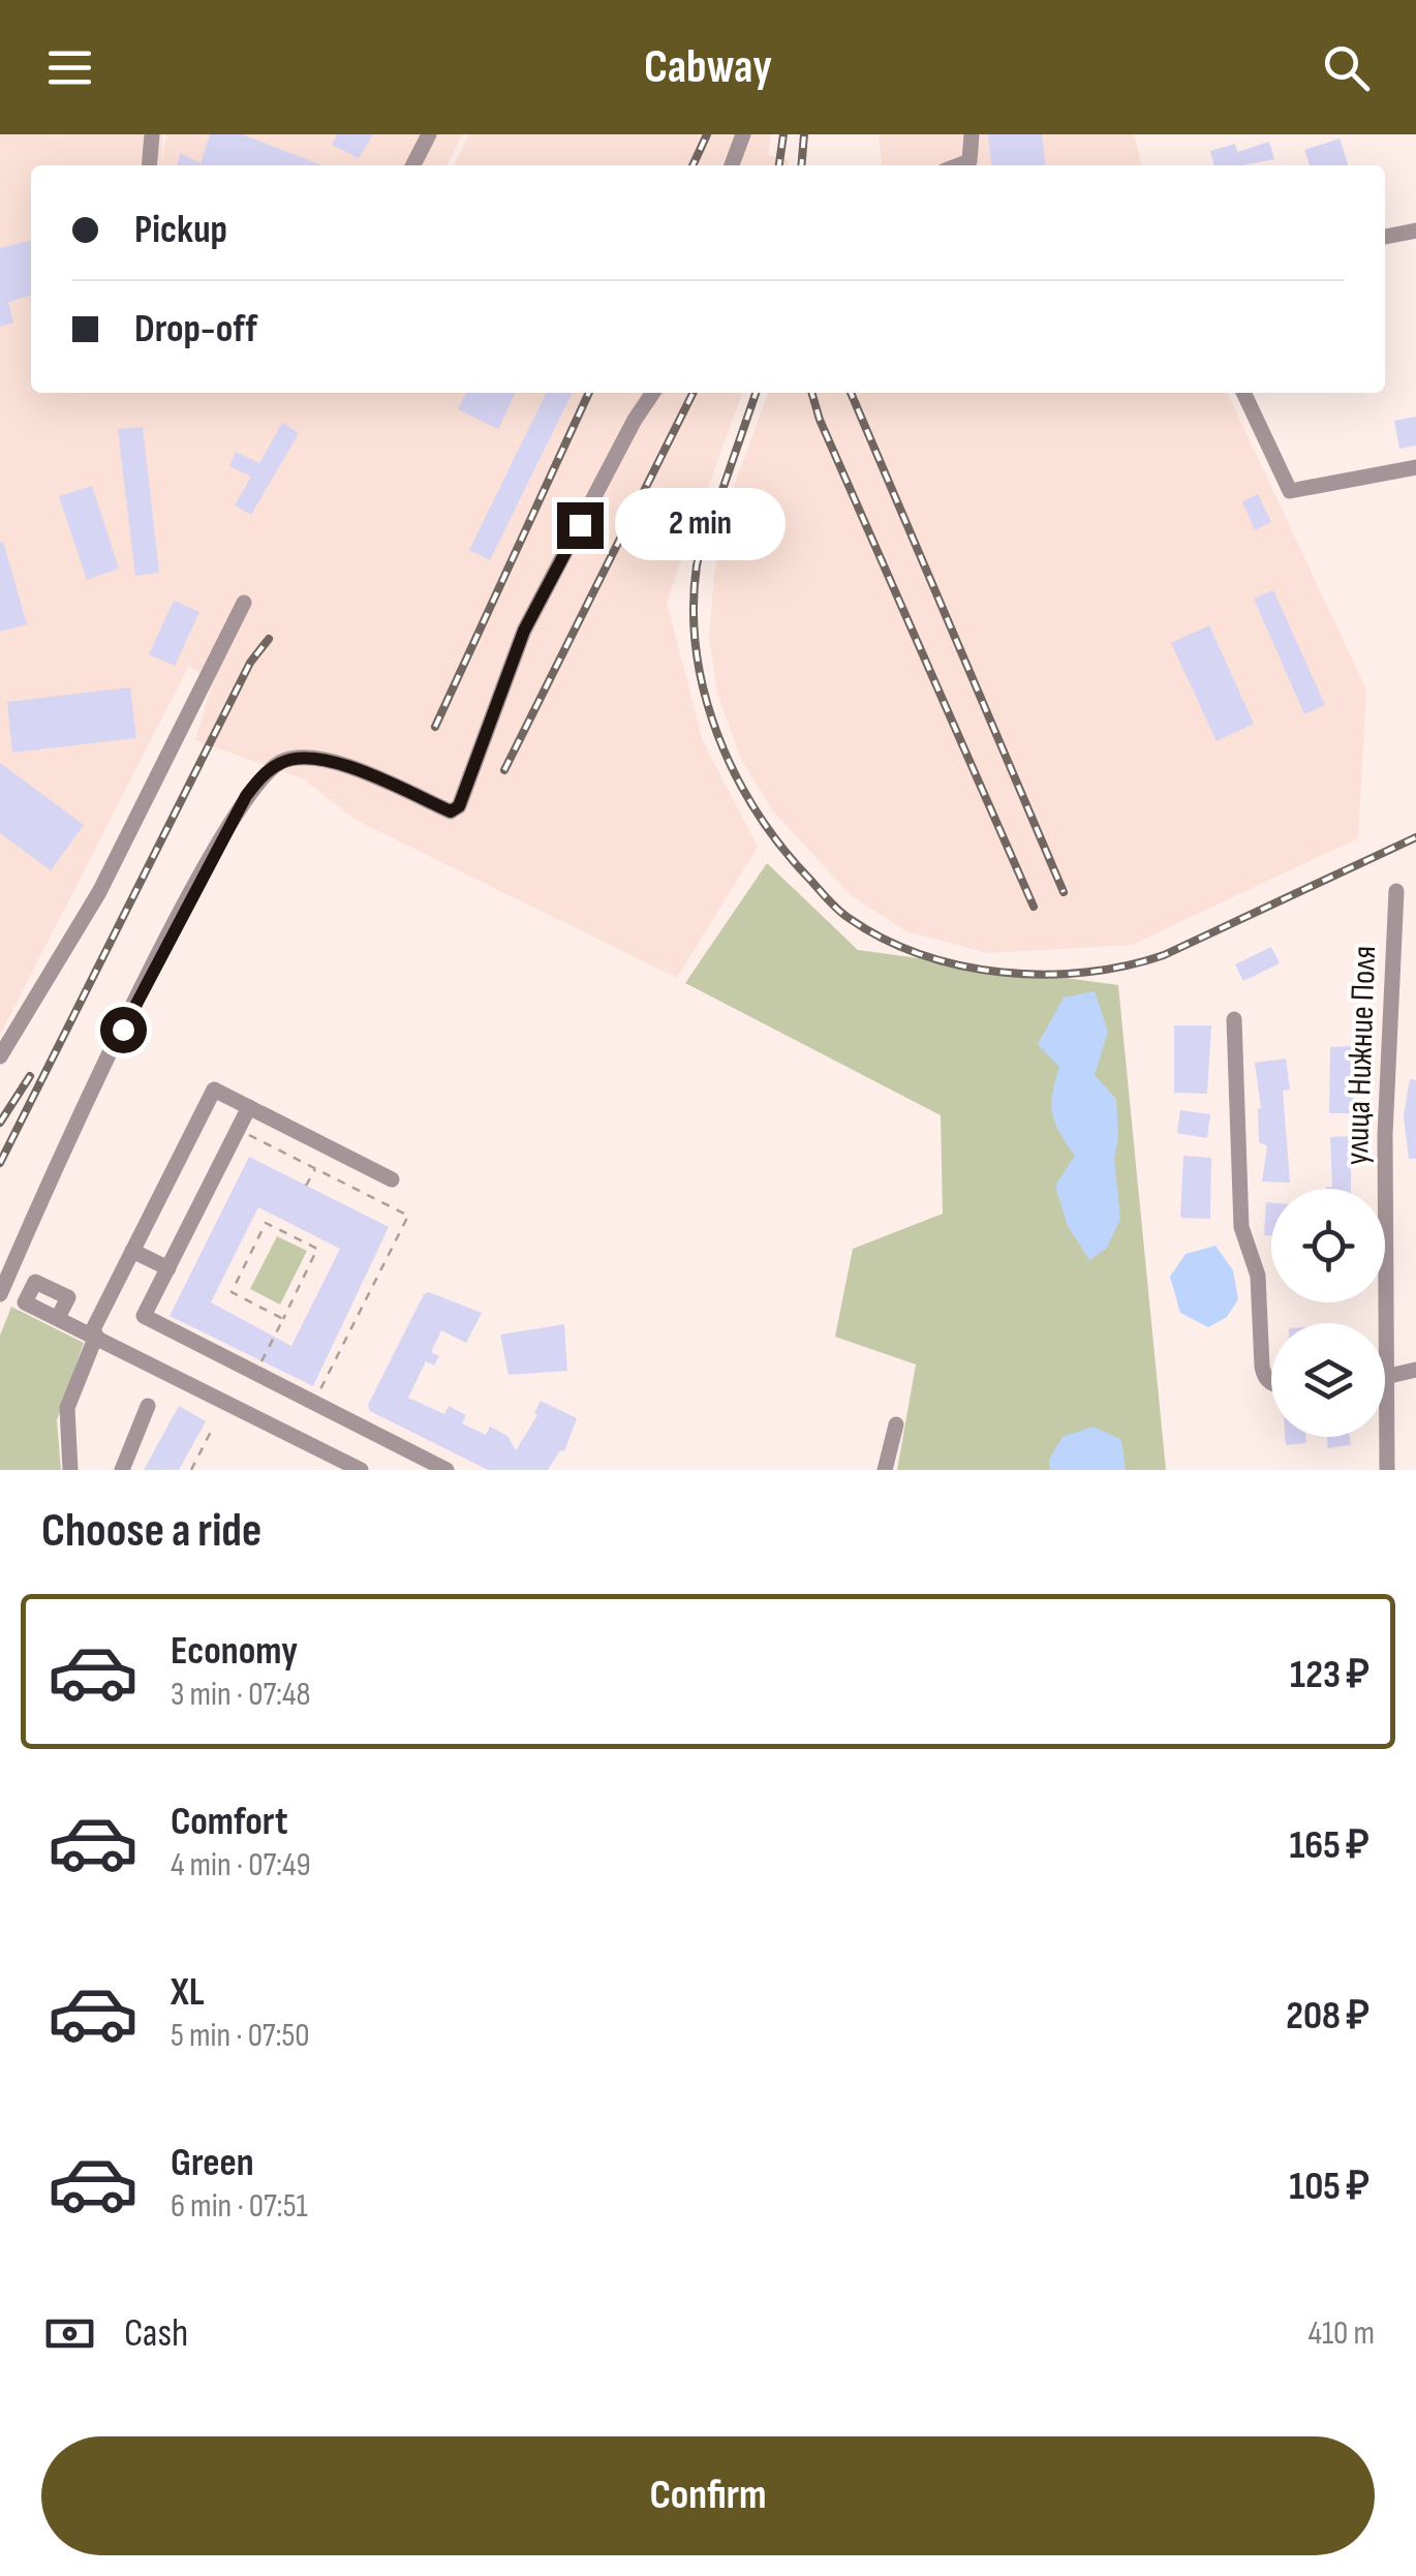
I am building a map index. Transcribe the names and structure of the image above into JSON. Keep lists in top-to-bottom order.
{
  "streets": {
    "street": ["улица Нижние Поля"]
  },
  "page": {
    "header": "Cabway",
    "banner": ["Pickup", "Drop-off"],
    "bubble": "2 min",
    "heading": "Choose a ride",
    "list": [
      {
        "name": "Economy",
        "note": "3 min · 07:48",
        "value": "123 ₽"
      },
      {
        "name": "Comfort",
        "note": "4 min · 07:49",
        "value": "165 ₽"
      },
      {
        "name": "XL",
        "note": "5 min · 07:50",
        "value": "208 ₽"
      },
      {
        "name": "Green",
        "note": "6 min · 07:51",
        "value": "105 ₽"
      }
    ],
    "pay": ["Cash", "410 m"],
    "buttons": "Confirm"
  }
}
